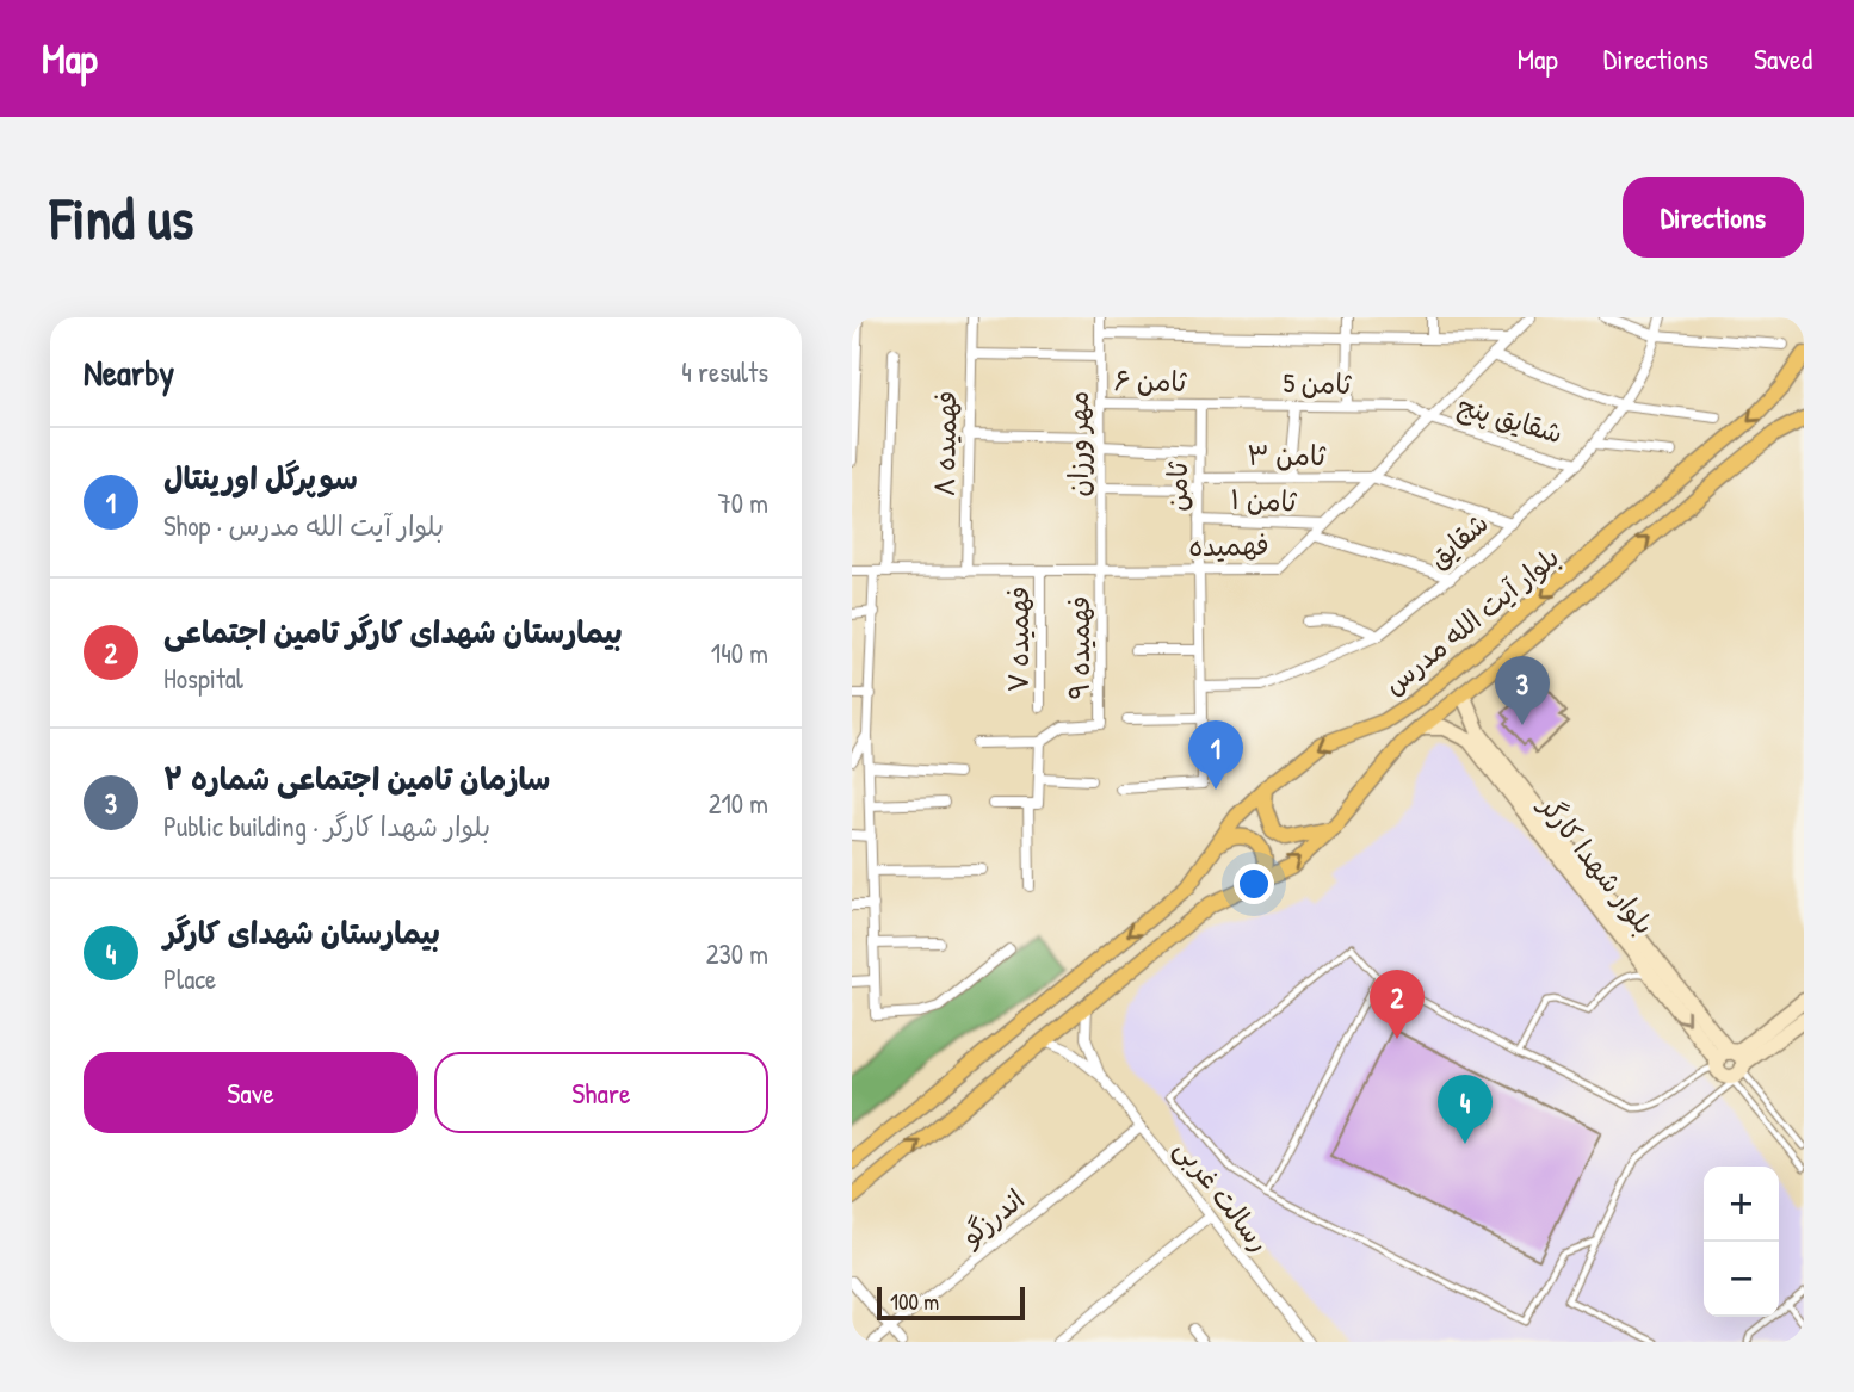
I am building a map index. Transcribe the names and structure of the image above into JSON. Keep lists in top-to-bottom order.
{
  "streets": {
    "main road": ["بلوار آیت الله مدرس"],
    "street": [
      "ثامن ۶",
      "ثامن 5",
      "شقایق پنج",
      "فهمیده ۸",
      "مهر ورزان",
      "ثامن ۳",
      "ثامن",
      "ثامن ۱",
      "شقایق",
      "فهمیده",
      "فهمیده ۷",
      "فهمیده ۹",
      "بلوار شهدا کارگر",
      "رسالت غربی",
      "اندرزگو"
    ]
  },
  "crossings": [
    ["ثامن ۶", "ثامن 5"],
    ["ثامن ۶", "مهر ورزان"],
    ["ثامن ۶", "ثامن"],
    ["ثامن 5", "شقایق پنج"],
    ["ثامن 5", "ثامن"],
    ["ثامن 5", "فهمیده"],
    ["شقایق پنج", "شقایق"],
    ["شقایق پنج", "فهمیده"],
    ["فهمیده ۸", "فهمیده"],
    ["مهر ورزان", "ثامن ۳"],
    ["مهر ورزان", "فهمیده"],
    ["مهر ورزان", "فهمیده ۹"],
    ["ثامن ۳", "ثامن"],
    ["ثامن ۳", "شقایق"],
    ["ثامن ۳", "فهمیده"],
    ["ثامن", "ثامن ۱"],
    ["ثامن", "شقایق"],
    ["ثامن", "فهمیده"],
    ["ثامن ۱", "فهمیده"],
    ["فهمیده", "فهمیده ۷"],
    ["فهمیده", "فهمیده ۹"],
    ["بلوار آیت الله مدرس", "بلوار شهدا کارگر"],
    ["بلوار آیت الله مدرس", "رسالت غربی"],
    ["رسالت غربی", "اندرزگو"]
  ],
  "scale_bar": "100 m",
  "page": {
    "header": "Map",
    "nav": ["Map", "Directions", "Saved"],
    "buttons": [
      "Directions",
      ["Save", "Share"]
    ],
    "title": "Find us",
    "heading": ["Nearby", "4 results"],
    "list": [
      {
        "mark": "1",
        "name": "سوپرگل اورینتال",
        "note": "Shop · بلوار آیت الله مدرس",
        "value": "70 m"
      },
      {
        "mark": "2",
        "name": "بیمارستان شهدای کارگر تامین اجتماعی",
        "note": "Hospital",
        "value": "140 m"
      },
      {
        "mark": "3",
        "name": "سازمان تامین اجتماعی شماره ۲",
        "note": "Public building · بلوار شهدا کارگر",
        "value": "210 m"
      },
      {
        "mark": "4",
        "name": "بیمارستان شهدای کارگر",
        "note": "Place",
        "value": "230 m"
      }
    ],
    "pins": [
      "3",
      "1",
      "2",
      "4"
    ],
    "map_buttons": ["+", "−"],
    "scale": "100 m"
  }
}
